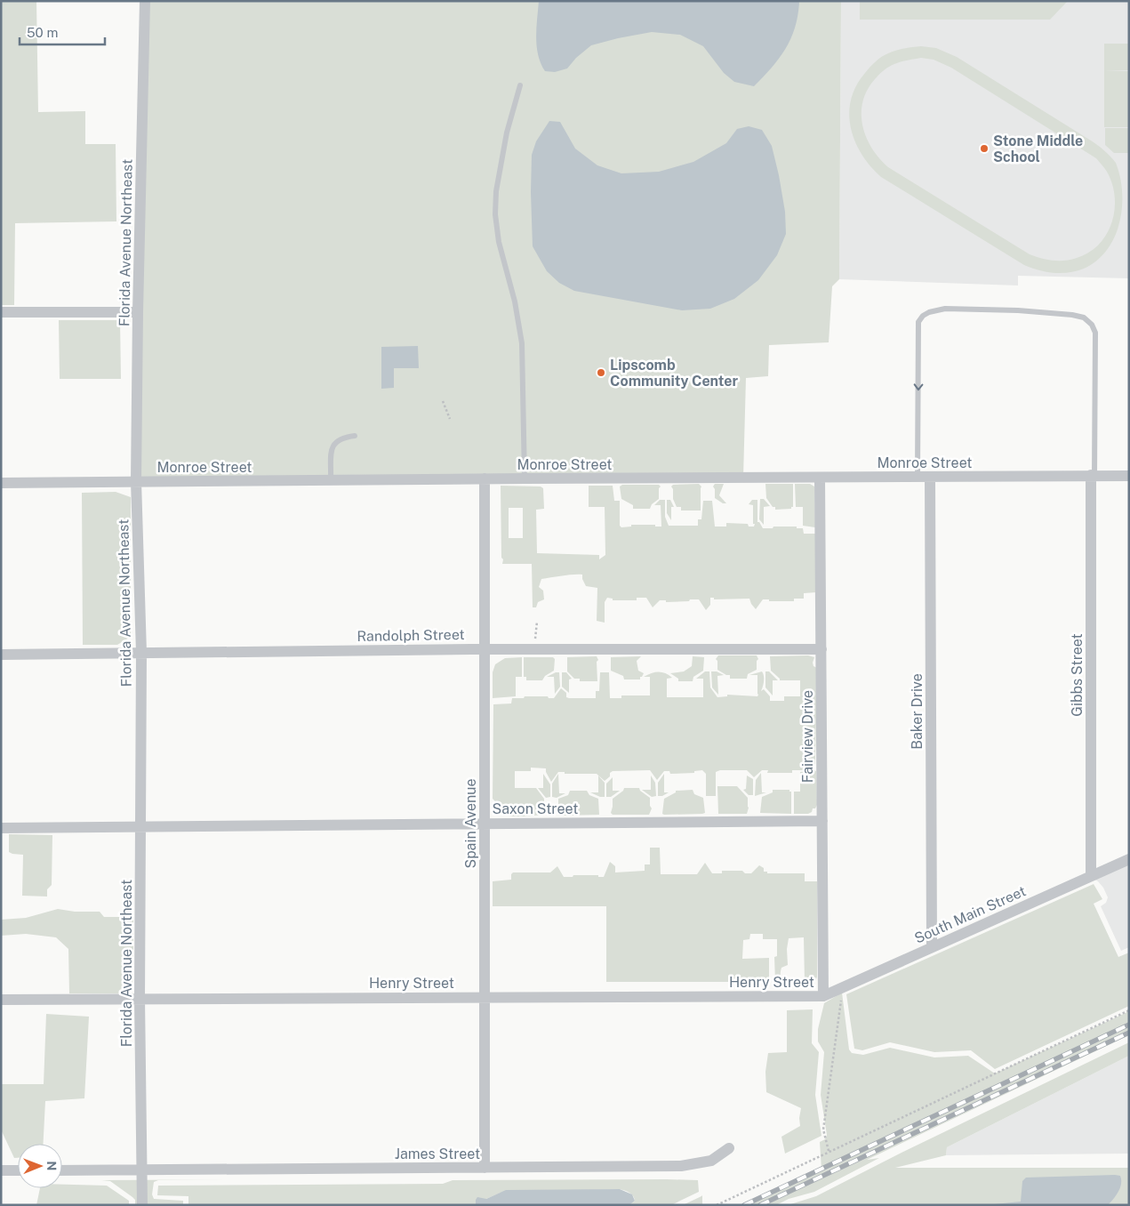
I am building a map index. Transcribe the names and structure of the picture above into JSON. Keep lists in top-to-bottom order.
{
  "streets": {
    "street": [
      "Florida Avenue Northeast",
      "Monroe Street",
      "Randolph Street",
      "Gibbs Street",
      "Baker Drive",
      "Fairview Drive",
      "Saxon Street",
      "Spain Avenue",
      "South Main Street",
      "Henry Street",
      "James Street"
    ]
  },
  "crossings": [
    ["Florida Avenue Northeast", "Monroe Street"],
    ["Florida Avenue Northeast", "Randolph Street"],
    ["Florida Avenue Northeast", "Saxon Street"],
    ["Florida Avenue Northeast", "Henry Street"],
    ["Florida Avenue Northeast", "James Street"],
    ["Monroe Street", "Gibbs Street"],
    ["Monroe Street", "Baker Drive"],
    ["Monroe Street", "Fairview Drive"],
    ["Monroe Street", "Spain Avenue"],
    ["Randolph Street", "Fairview Drive"],
    ["Randolph Street", "Spain Avenue"],
    ["Gibbs Street", "South Main Street"],
    ["Baker Drive", "South Main Street"],
    ["Fairview Drive", "Saxon Street"],
    ["Fairview Drive", "South Main Street"],
    ["Fairview Drive", "Henry Street"],
    ["Saxon Street", "Spain Avenue"],
    ["Spain Avenue", "Henry Street"],
    ["Spain Avenue", "James Street"],
    ["South Main Street", "Henry Street"]
  ],
  "places": ["Stone Middle School", "Lipscomb Community Center"],
  "scale_bar": "50 m",
  "north": "right"
}
